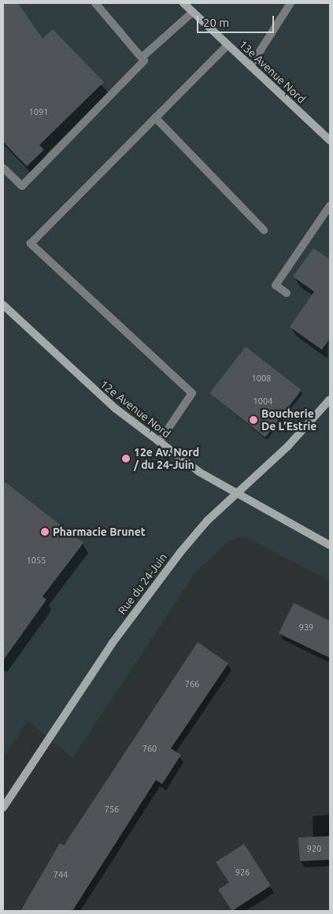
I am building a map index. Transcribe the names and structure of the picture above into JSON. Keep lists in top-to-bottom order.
{
  "streets": {
    "main road": ["13e Avenue Nord", "12e Avenue Nord", "Rue du 24-Juin"]
  },
  "crossings": [
    ["12e Avenue Nord", "Rue du 24-Juin"]
  ],
  "places": ["Boucherie De L’Estrie", "12e Av. Nord / du 24-Juin", "Pharmacie Brunet"],
  "house_numbers": [
    "1091",
    "1008",
    "1004",
    "1055",
    "939",
    "766",
    "760",
    "756",
    "920",
    "926",
    "744"
  ],
  "scale_bar": "20 m"
}
